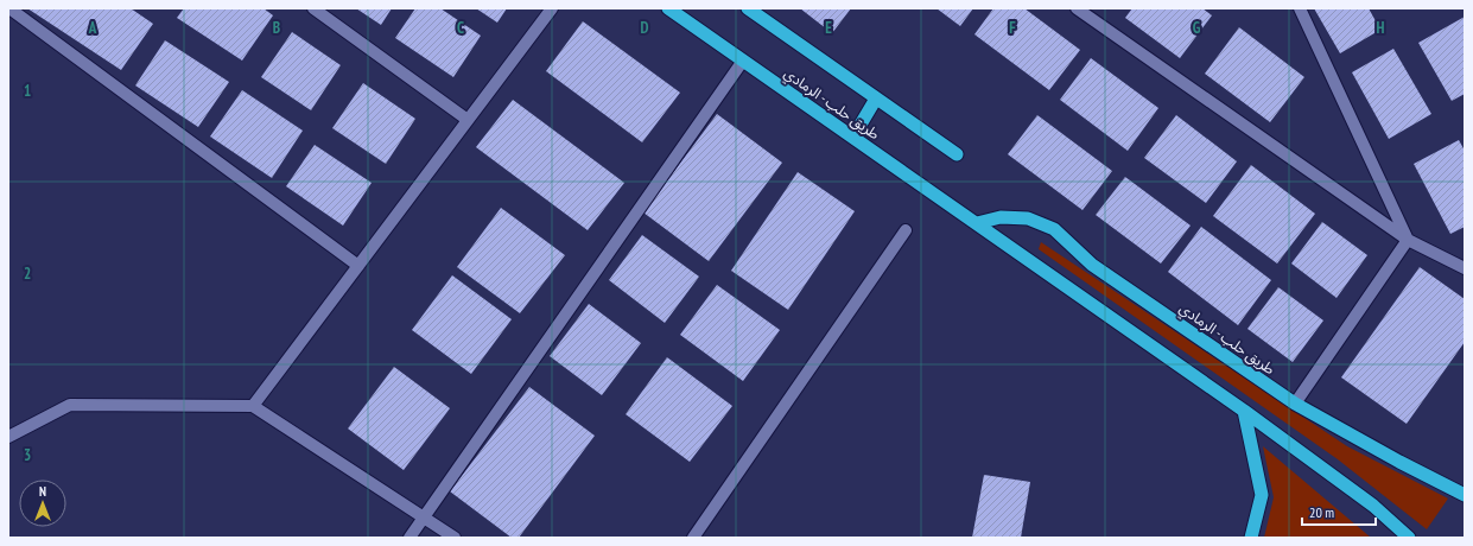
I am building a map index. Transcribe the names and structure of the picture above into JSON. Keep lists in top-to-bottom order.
{
  "streets": {
    "highway": ["طريق حلب - الرمادي"]
  },
  "scale_bar": "20 m",
  "north": "top",
  "grid": {
    "columns": [
      "A",
      "B",
      "C",
      "D",
      "E",
      "F",
      "G",
      "H"
    ],
    "rows": ["1", "2", "3"]
  }
}
